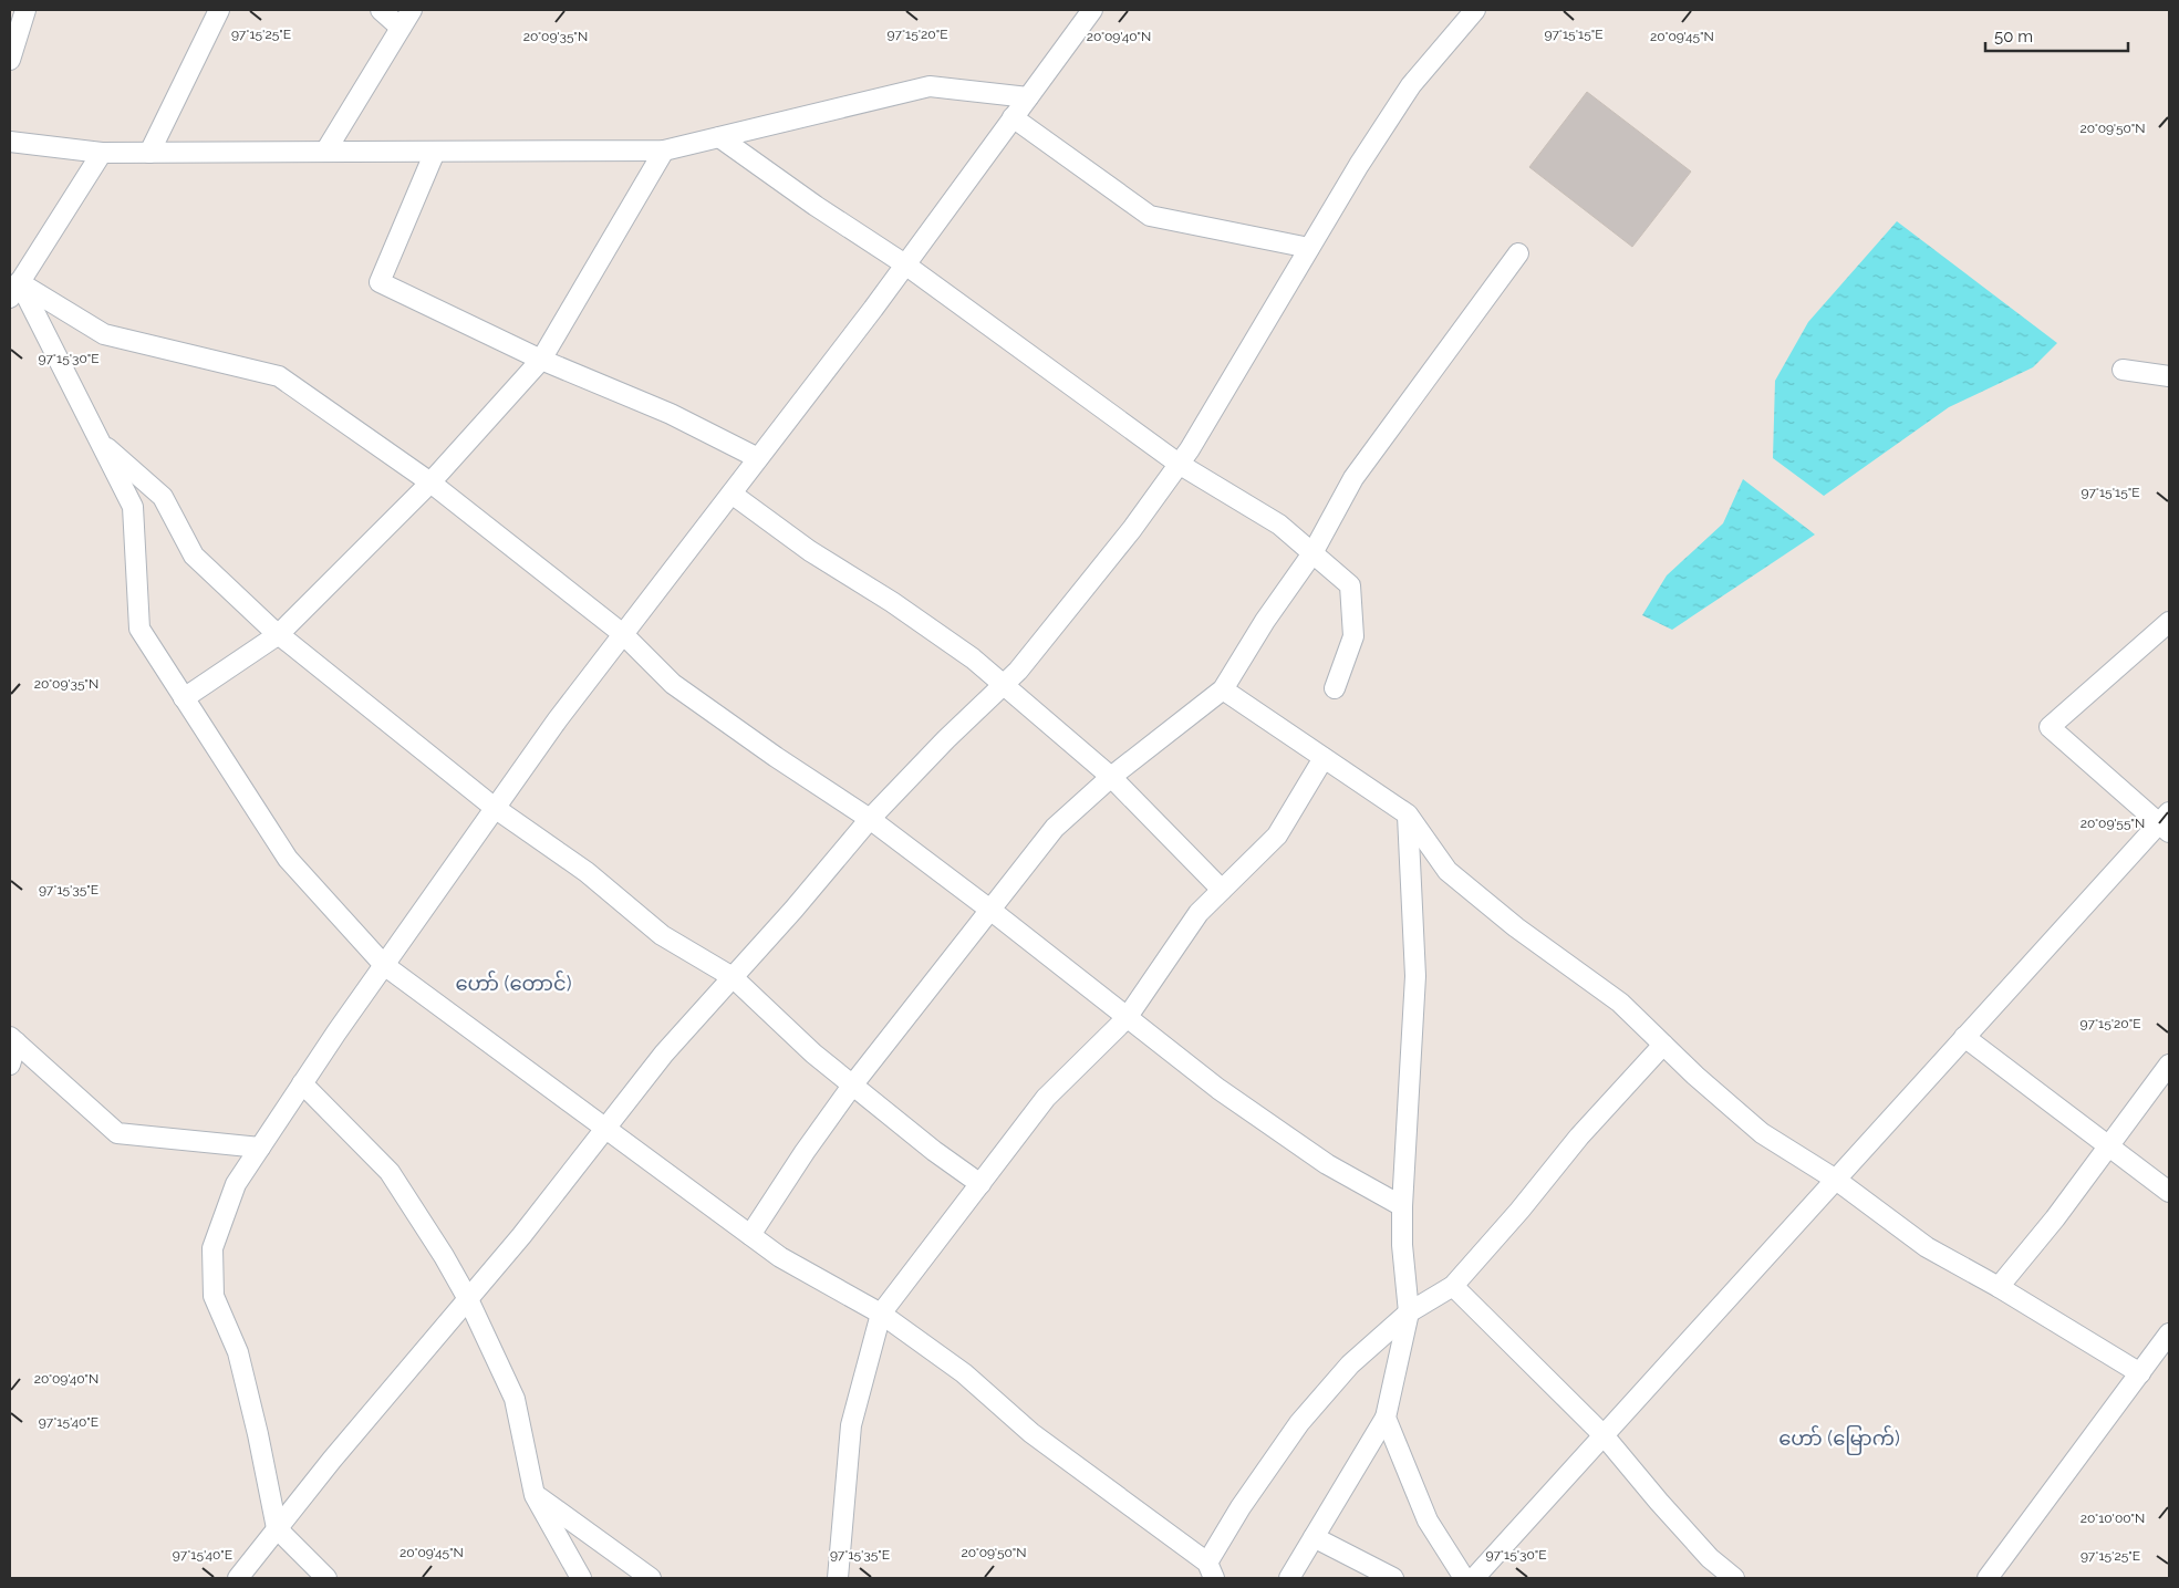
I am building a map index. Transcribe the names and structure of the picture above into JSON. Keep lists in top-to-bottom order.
{
  "districts": ["ဟော် (တောင်)", "ဟော် (မြောက်)"],
  "scale_bar": "50 m",
  "coordinates": [
    "97°15'25\"E",
    "97°15'20\"E",
    "97°15'15\"E",
    "20°09'40\"N",
    "20°09'35\"N",
    "20°09'45\"N",
    "20°09'50\"N",
    "97°15'30\"E",
    "20°09'55\"N",
    "97°15'35\"E",
    "97°15'40\"E",
    "20°10'00\"N"
  ]
}
